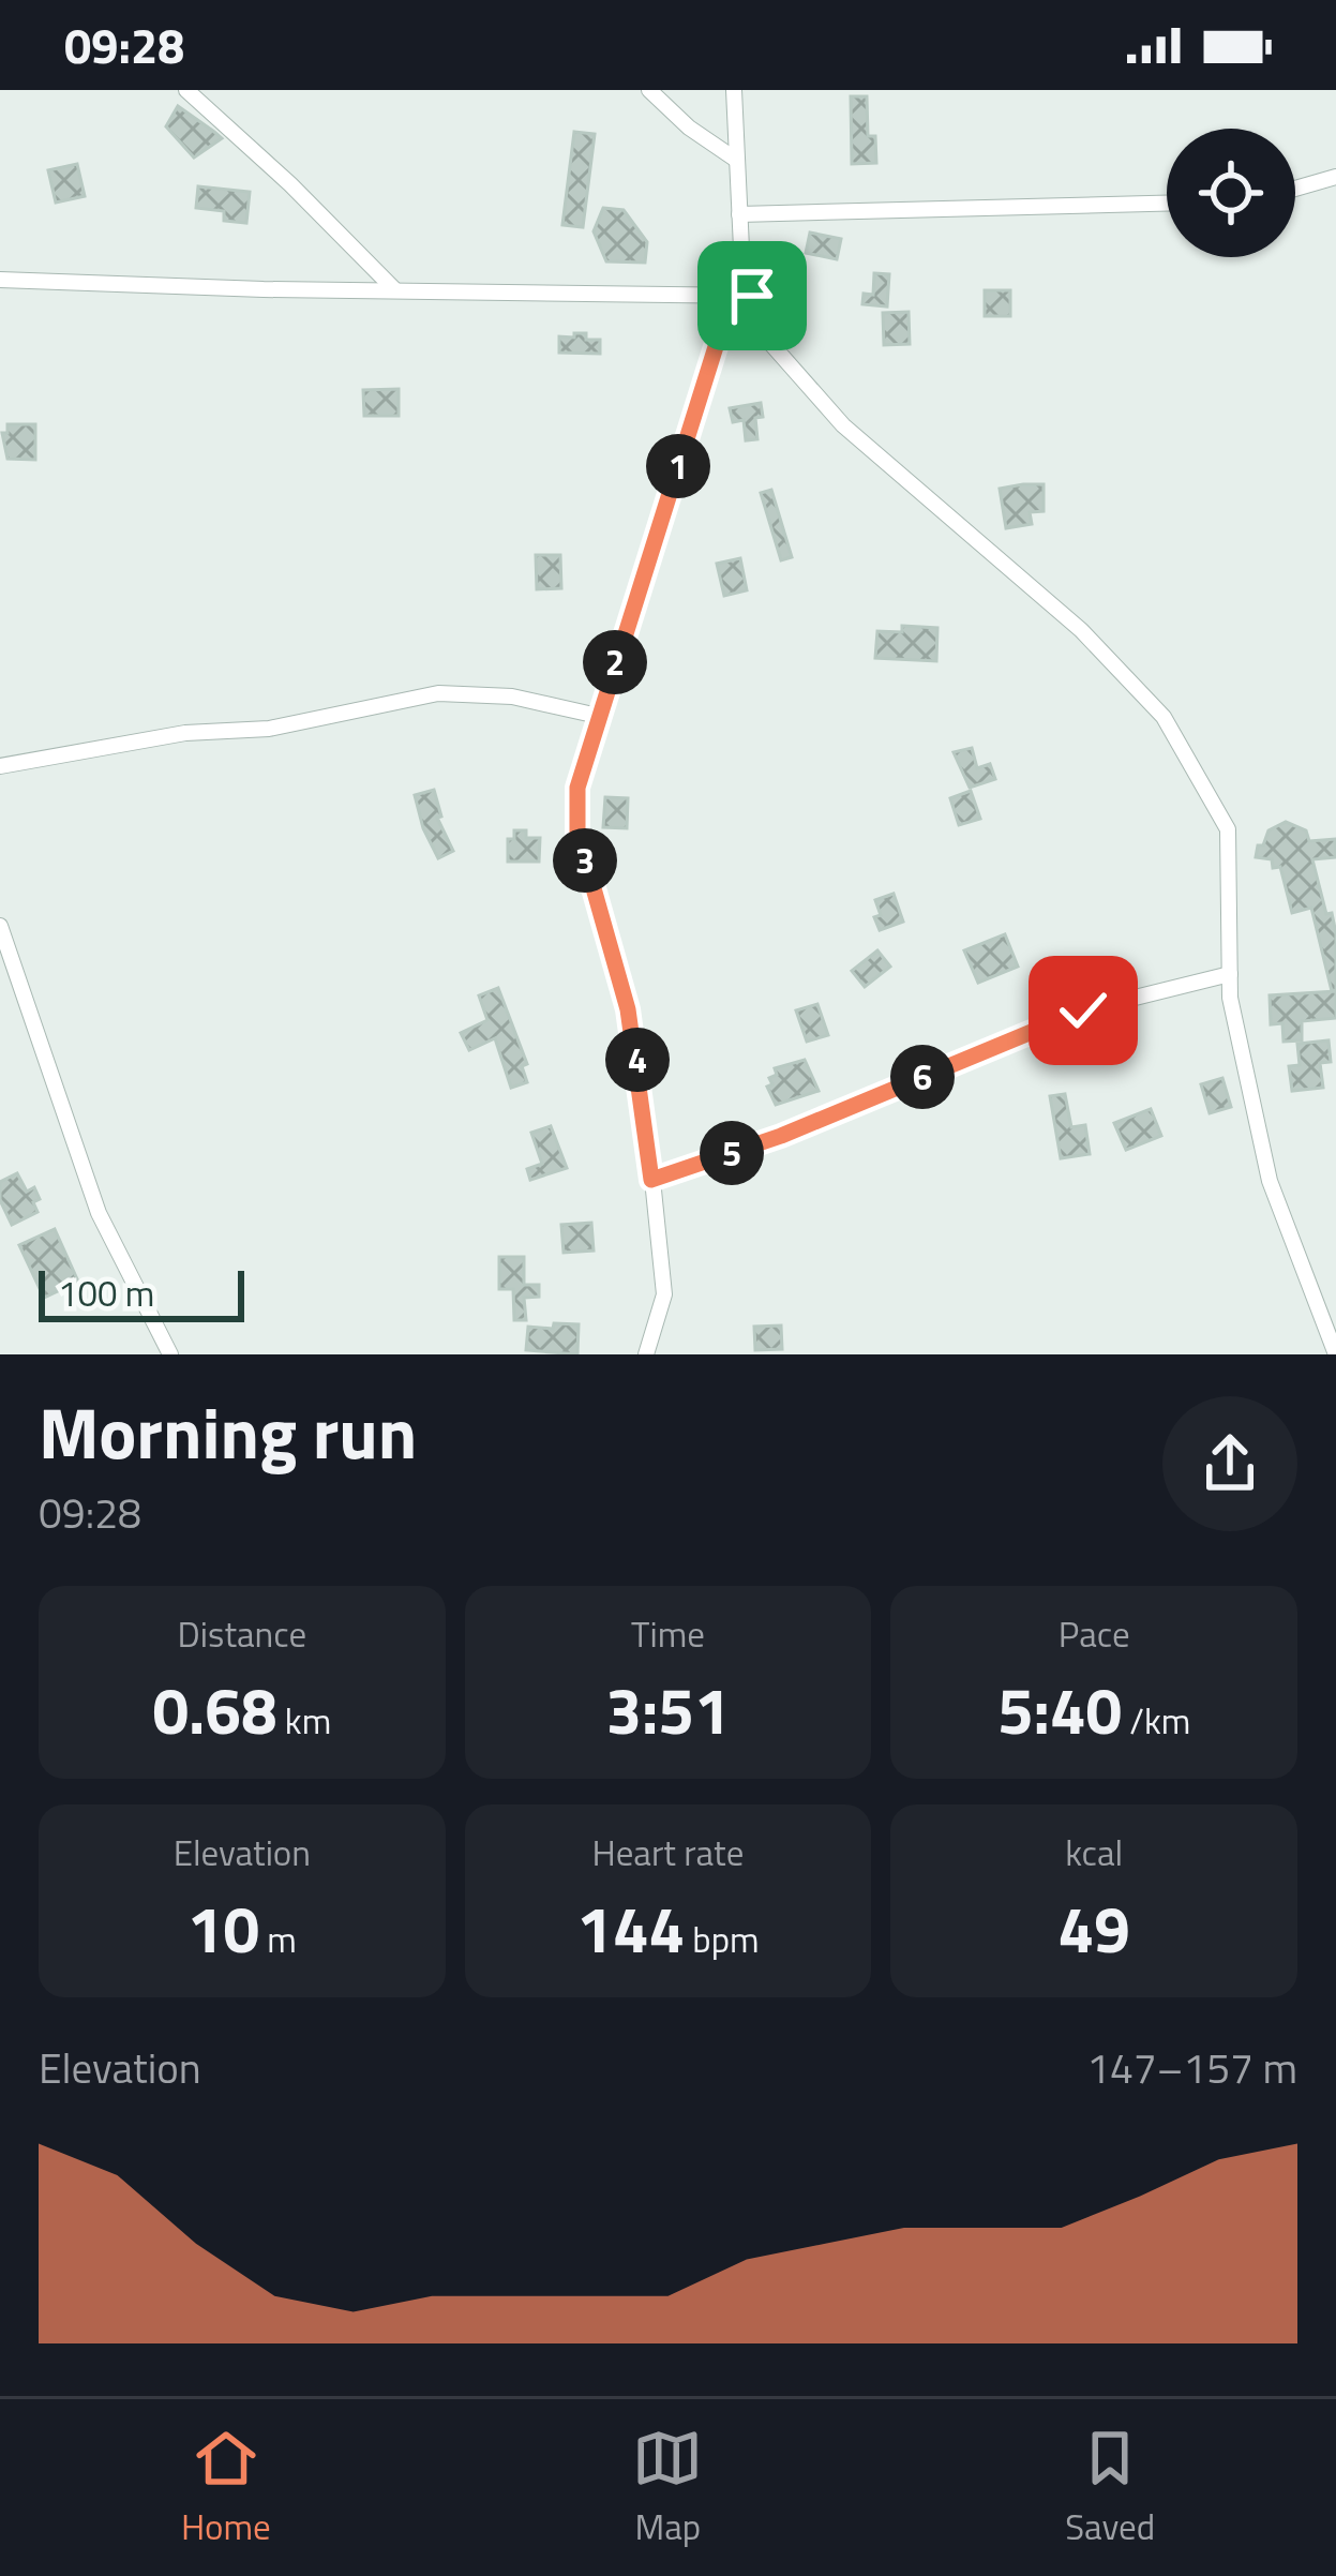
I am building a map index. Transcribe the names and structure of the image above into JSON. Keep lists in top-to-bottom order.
{
  "scale_bar": "100 m",
  "page": {
    "status": "09:28",
    "pins": [
      "1",
      "2",
      "3",
      "4",
      "6",
      "5"
    ],
    "scale": "100 m",
    "heading": ["Morning run", "09:28"],
    "stats": [
      ["Distance", "0.68 km"],
      ["Time", "3:51"],
      ["Pace", "5:40 /km"],
      ["Elevation", "10 m"],
      ["Heart rate", "144 bpm"],
      ["kcal", "49"]
    ],
    "chart": ["Elevation", "147–157 m"],
    "tabs": ["Home", "Map", "Saved"]
  }
}
